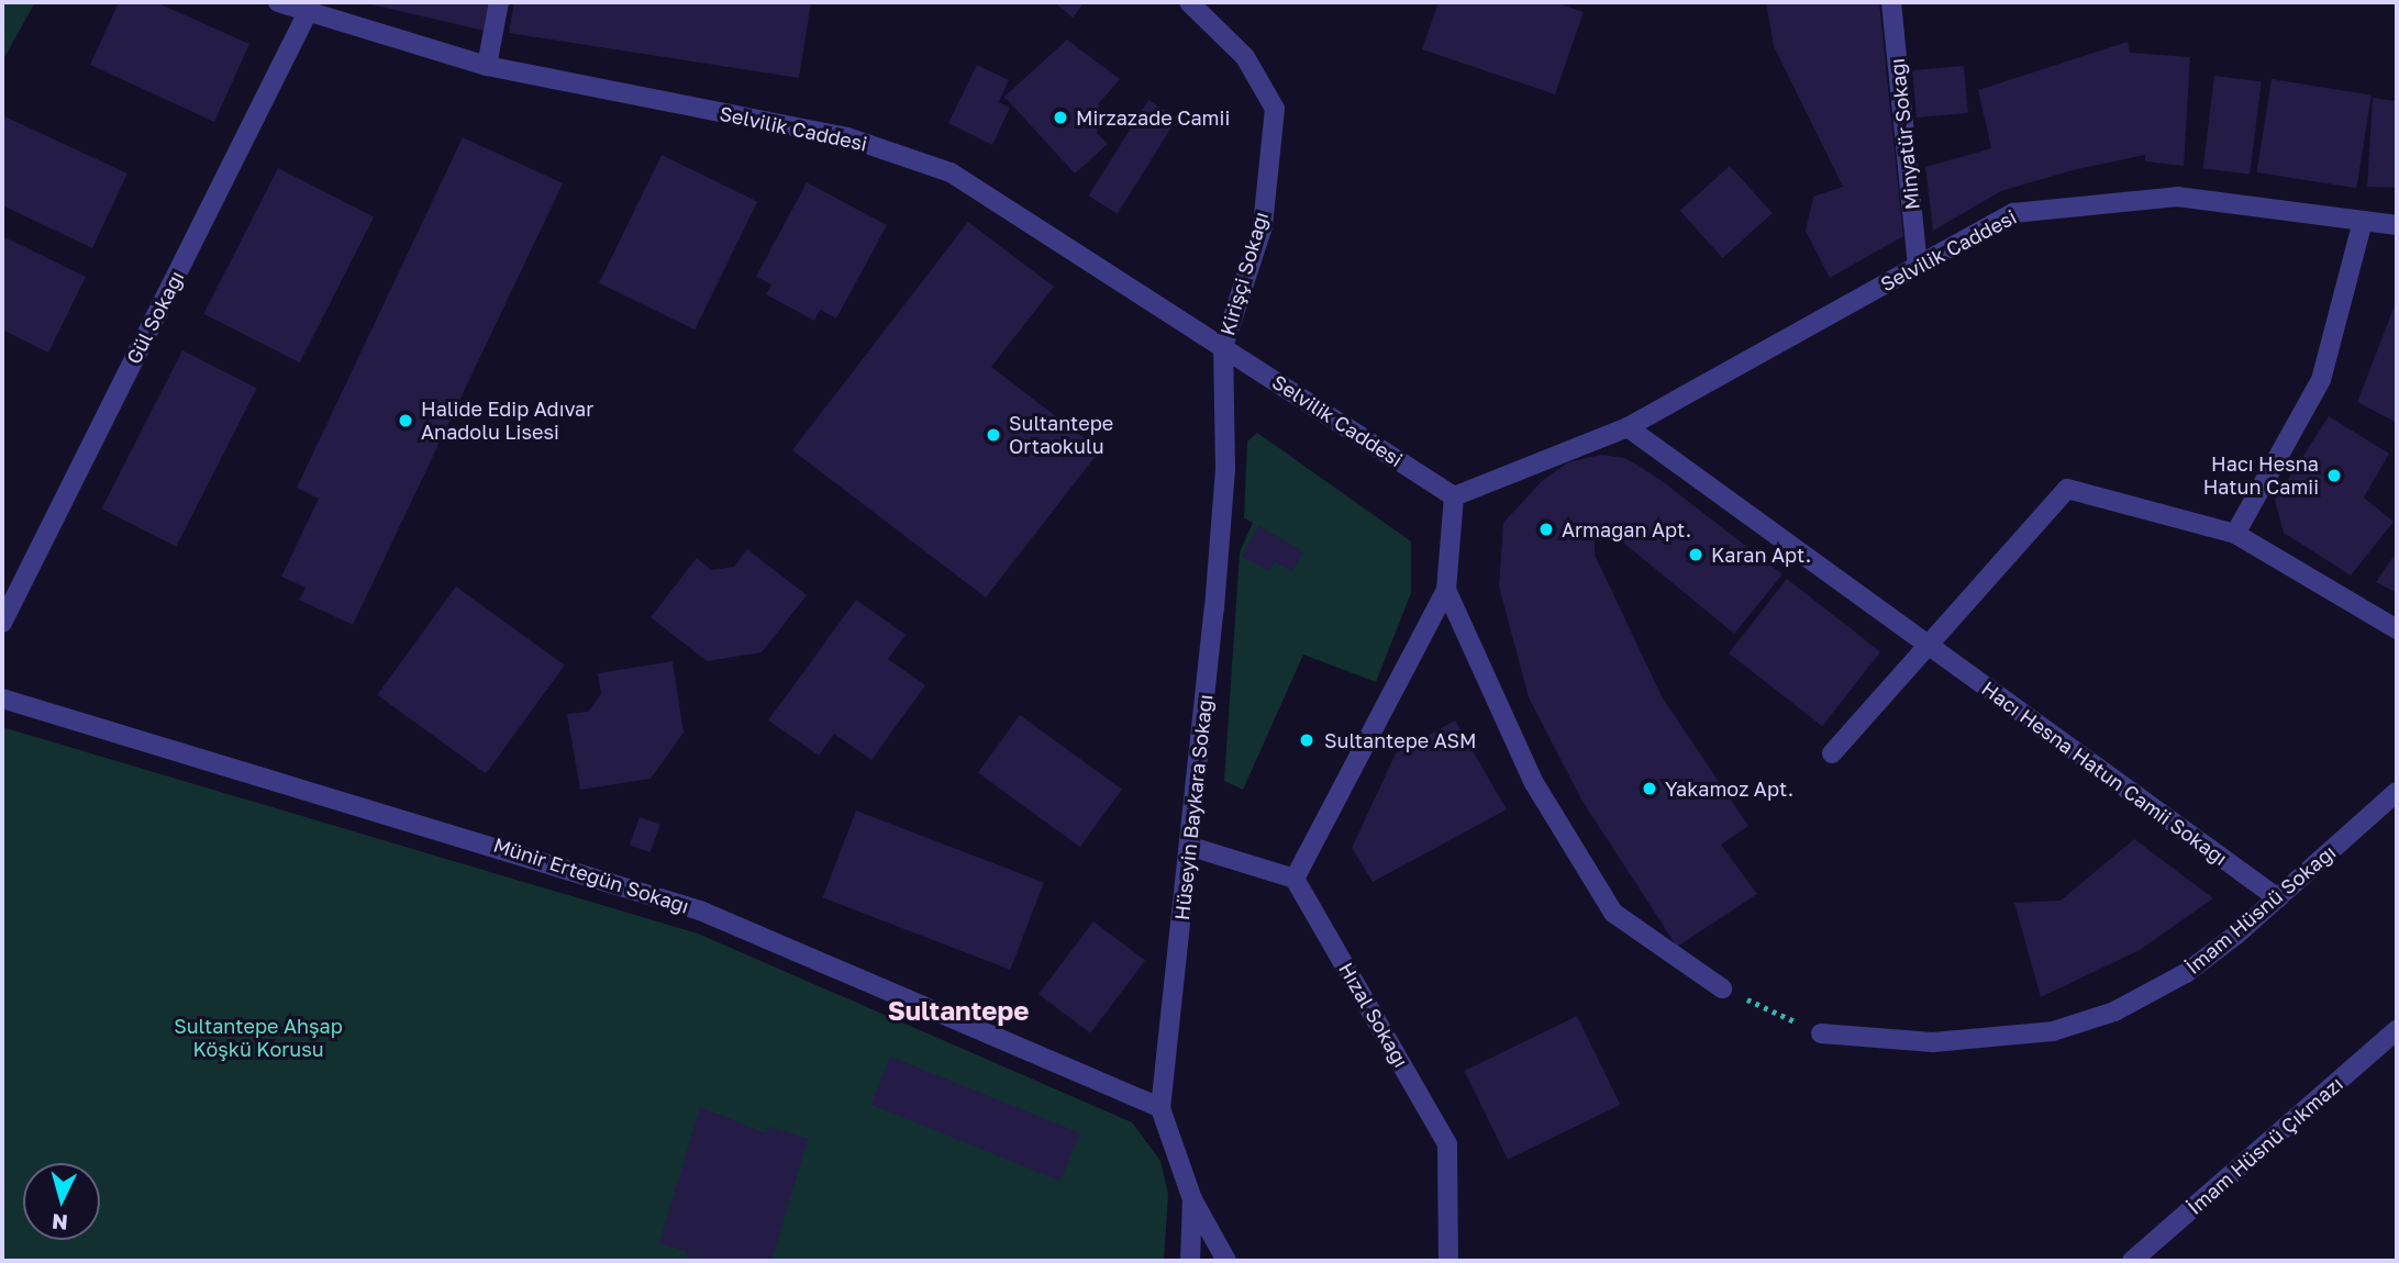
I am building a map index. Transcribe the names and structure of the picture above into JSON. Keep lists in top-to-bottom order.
{
  "streets": {
    "street": [
      "Selvilik Caddesi",
      "Minyatür Sokağı",
      "Kirişçi Sokağı",
      "Gül Sokağı",
      "Hacı Hesna Hatun Camii Sokağı",
      "Hüseyin Baykara Sokağı",
      "Münir Ertegün Sokağı",
      "İmam Hüsnü Sokağı",
      "Hızal Sokağı",
      "İmam Hüsnü Çıkmazı"
    ]
  },
  "crossings": [
    ["Selvilik Caddesi", "Minyatür Sokağı"],
    ["Selvilik Caddesi", "Kirişçi Sokağı"],
    ["Selvilik Caddesi", "Gül Sokağı"],
    ["Selvilik Caddesi", "Hacı Hesna Hatun Camii Sokağı"],
    ["Selvilik Caddesi", "Hüseyin Baykara Sokağı"],
    ["Kirişçi Sokağı", "Hüseyin Baykara Sokağı"],
    ["Hacı Hesna Hatun Camii Sokağı", "İmam Hüsnü Sokağı"],
    ["Hüseyin Baykara Sokağı", "Münir Ertegün Sokağı"]
  ],
  "districts": ["Sultantepe"],
  "parks": ["Sultantepe Ahşap Köşkü Korusu"],
  "places": [
    "Mirzazade Camii",
    "Halide Edip Adıvar Anadolu Lisesi",
    "Sultantepe Ortaokulu",
    "Hacı Hesna Hatun Camii",
    "Armağan Apt.",
    "Karan Apt.",
    "Sultantepe ASM",
    "Yakamoz Apt."
  ],
  "north": "bottom"
}
